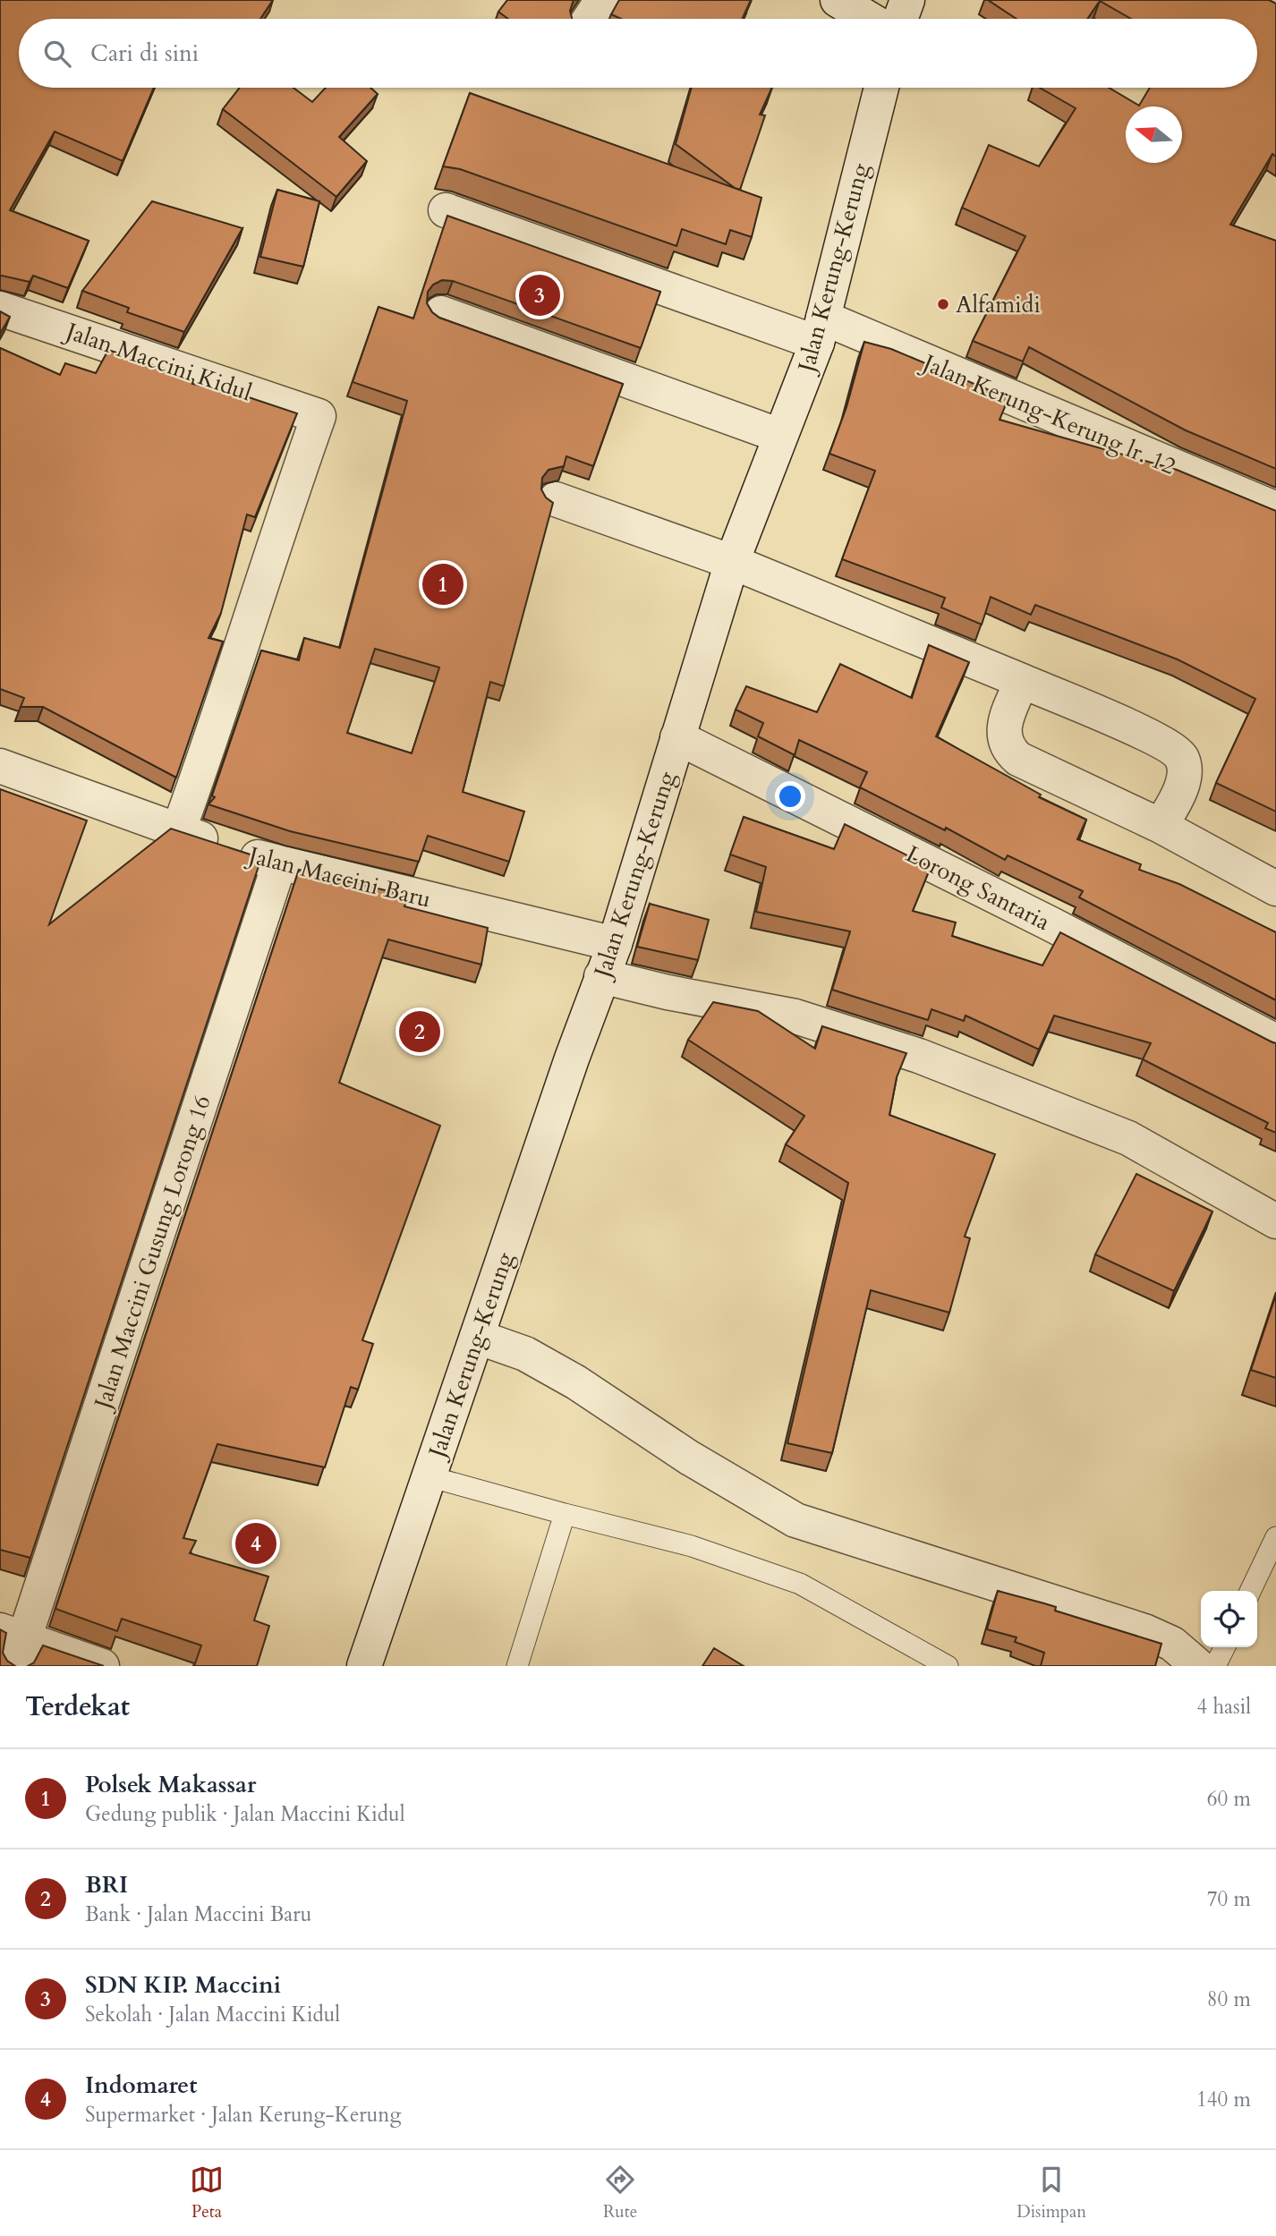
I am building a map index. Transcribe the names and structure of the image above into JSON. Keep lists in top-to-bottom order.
{
  "streets": {
    "street": [
      "Jalan Kerung-Kerung",
      "Jalan Maccini Kidul",
      "Jalan Kerung-Kerung lr. 12",
      "Jalan Maccini Baru",
      "Lorong Santaria",
      "Jalan Maccini Gusung Lorong 16"
    ]
  },
  "crossings": [
    ["Jalan Kerung-Kerung", "Jalan Kerung-Kerung lr. 12"],
    ["Jalan Kerung-Kerung", "Jalan Maccini Baru"],
    ["Jalan Kerung-Kerung", "Lorong Santaria"],
    ["Jalan Maccini Kidul", "Jalan Maccini Baru"],
    ["Jalan Maccini Baru", "Jalan Maccini Gusung Lorong 16"]
  ],
  "places": ["Alfamidi"],
  "north": "left",
  "page": {
    "search": "Cari di sini",
    "pins": [
      "3",
      "1",
      "2",
      "4"
    ],
    "heading": ["Terdekat", "4 hasil"],
    "list": [
      {
        "mark": "1",
        "name": "Polsek Makassar",
        "note": "Gedung publik · Jalan Maccini Kidul",
        "value": "60 m"
      },
      {
        "mark": "2",
        "name": "BRI",
        "note": "Bank · Jalan Maccini Baru",
        "value": "70 m"
      },
      {
        "mark": "3",
        "name": "SDN KIP. Maccini",
        "note": "Sekolah · Jalan Maccini Kidul",
        "value": "80 m"
      },
      {
        "mark": "4",
        "name": "Indomaret",
        "note": "Supermarket · Jalan Kerung-Kerung",
        "value": "140 m"
      }
    ],
    "nav": ["Peta", "Rute", "Disimpan"]
  }
}
